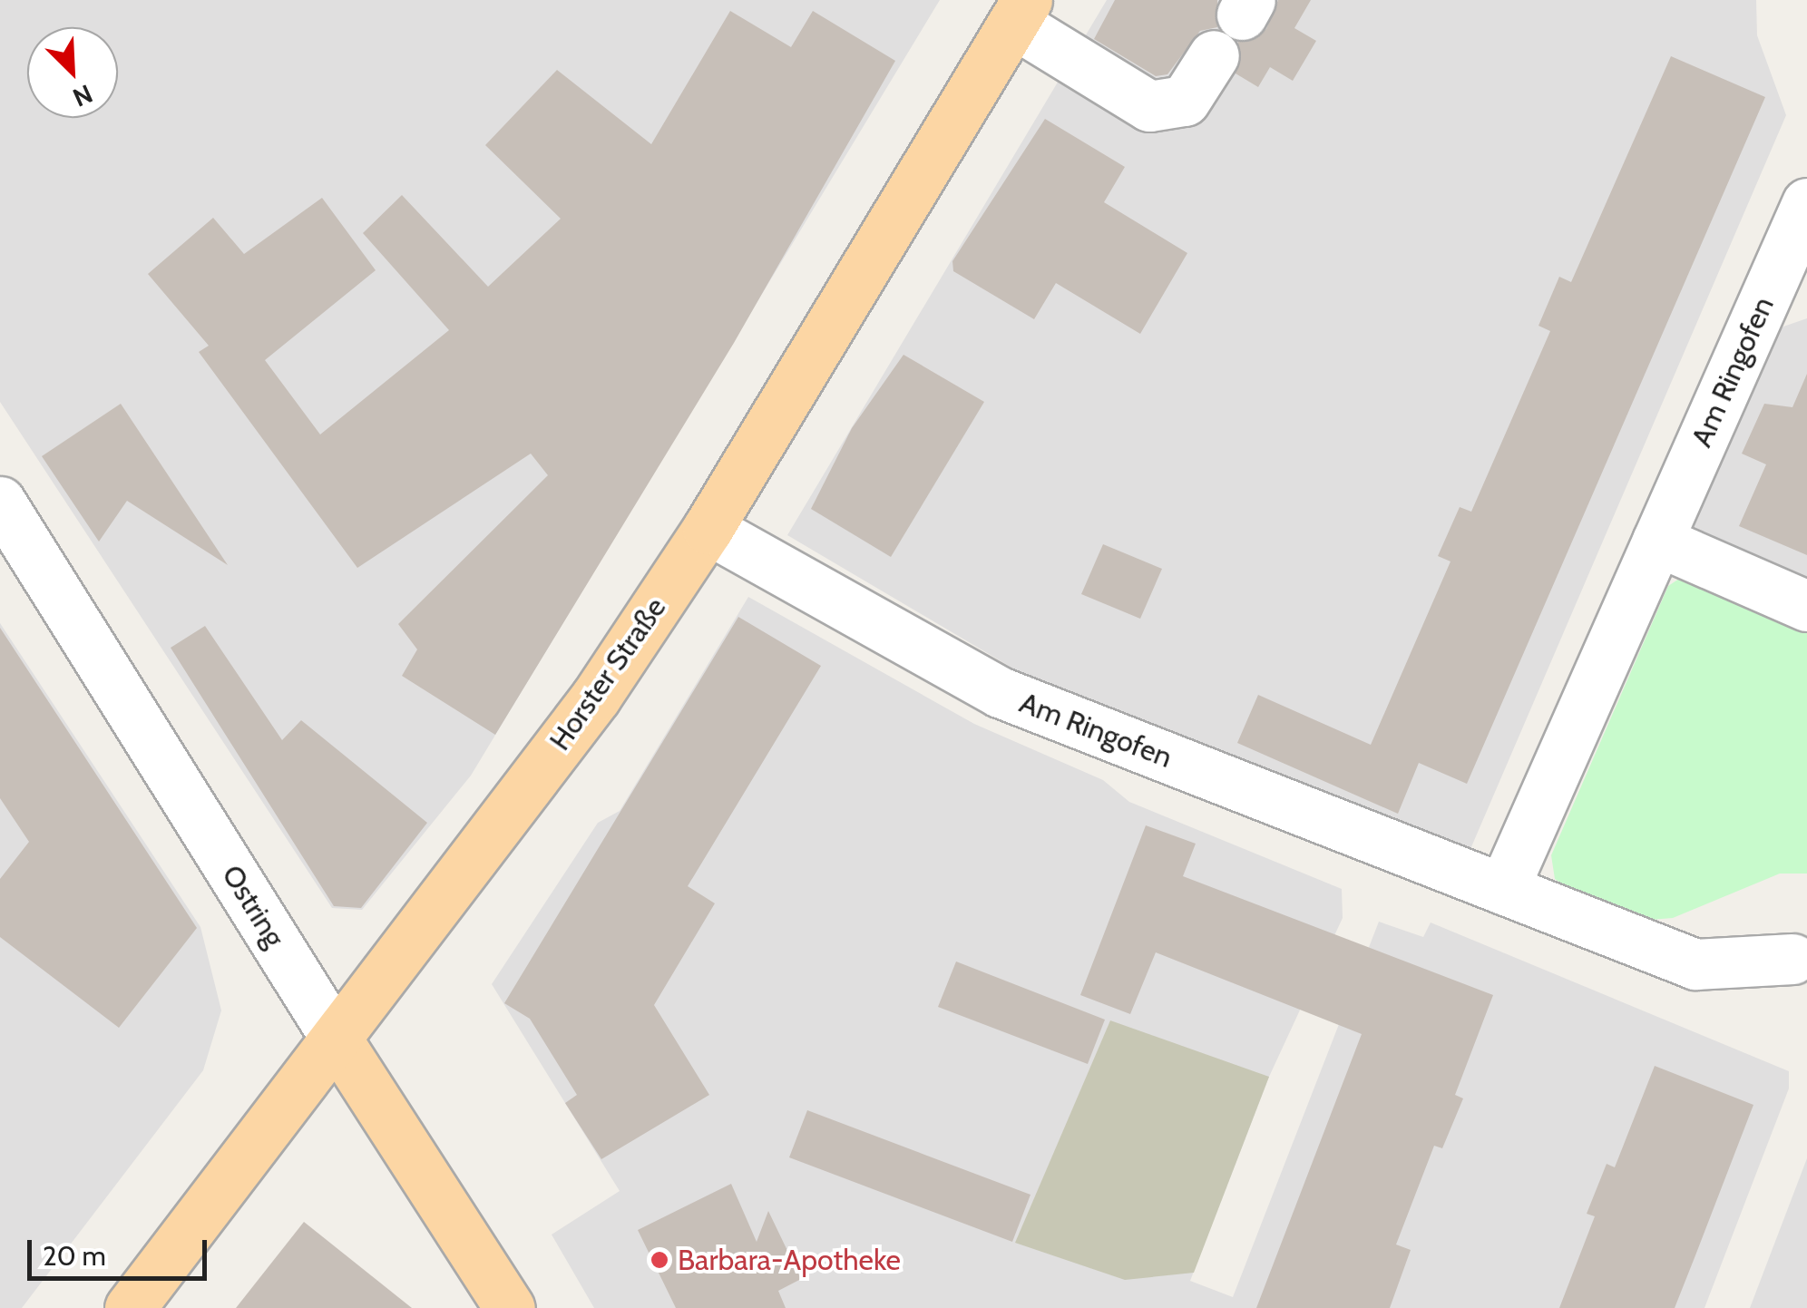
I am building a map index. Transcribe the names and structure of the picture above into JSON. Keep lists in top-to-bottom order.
{
  "streets": {
    "main road": ["Horster Straße", "Ostring"],
    "street": ["Am Ringofen"]
  },
  "crossings": [
    ["Am Ringofen", "Horster Straße"],
    ["Horster Straße", "Ostring"]
  ],
  "places": ["Barbara-Apotheke"],
  "scale_bar": "20 m",
  "north": "bottom right"
}
